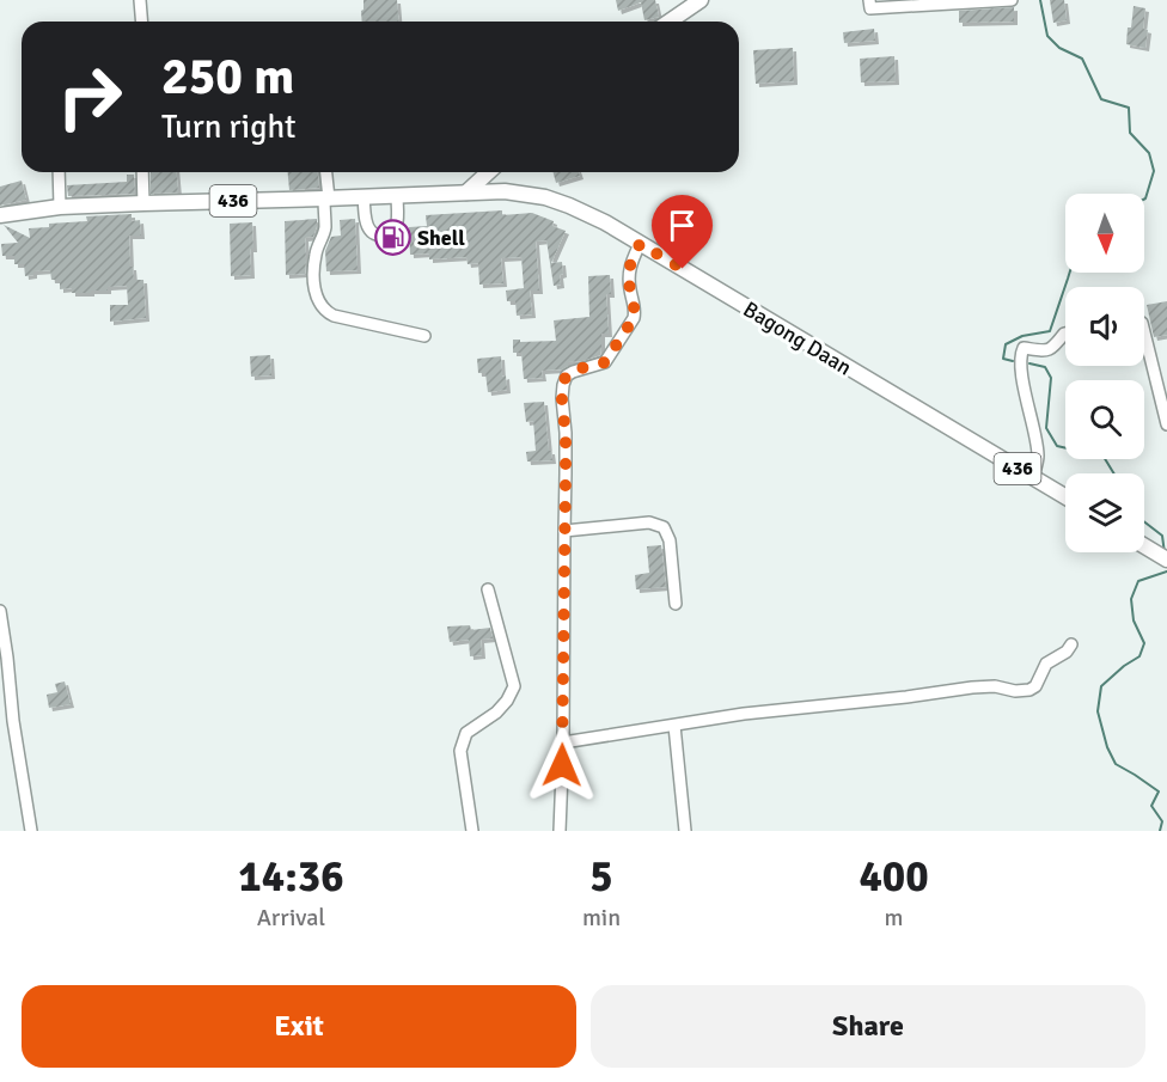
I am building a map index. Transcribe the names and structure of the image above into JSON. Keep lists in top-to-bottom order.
{
  "streets": {
    "main road": ["436", "Bagong Daan"]
  },
  "crossings": [
    ["436", "Bagong Daan"]
  ],
  "places": {
    "fuel station": ["Shell"]
  },
  "north": "bottom",
  "page": {
    "turn": ["250 m", "Turn right"],
    "eta": [
      "14:36",
      "Arrival",
      "5",
      "min",
      "400",
      "m"
    ],
    "buttons": ["Exit", "Share"]
  }
}
